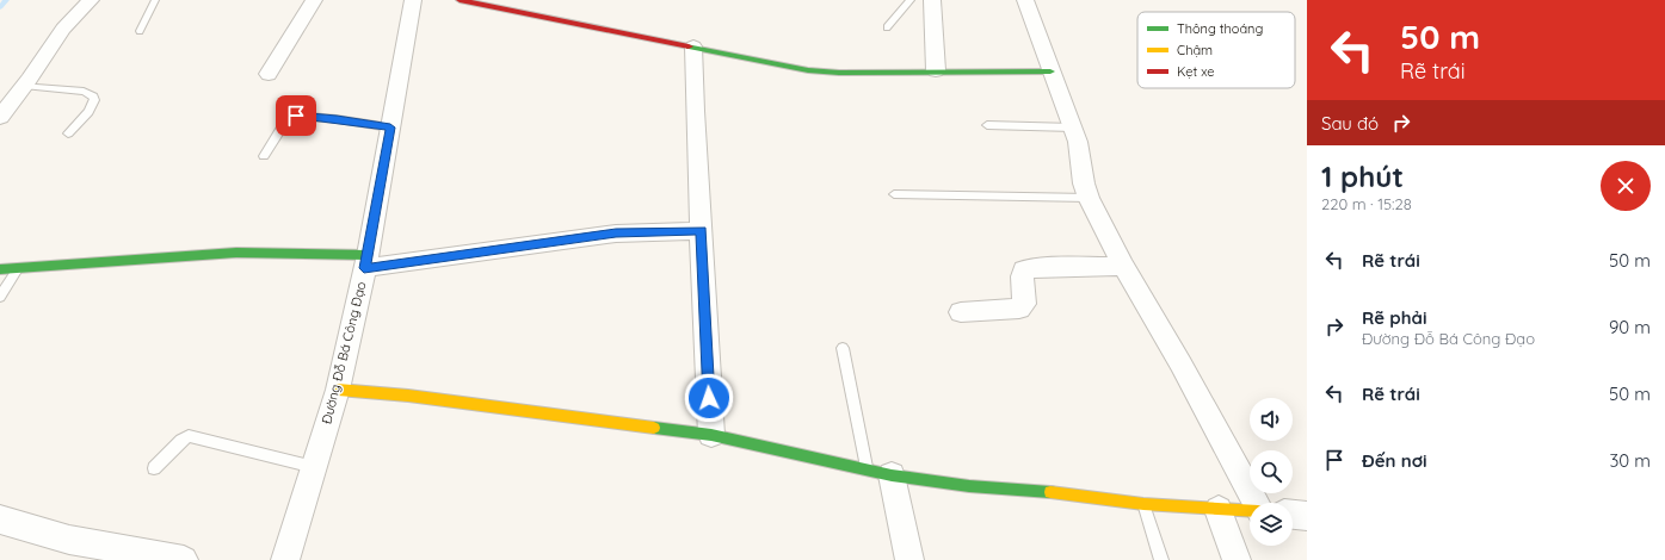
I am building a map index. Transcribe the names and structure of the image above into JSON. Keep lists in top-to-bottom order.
{
  "streets": {
    "street": ["Đường Đỗ Bá Công Đạo"]
  },
  "legend": ["Thông thoáng", "Chậm", "Kẹt xe"],
  "page": {
    "turn": ["50 m", "Rẽ trái"],
    "then": "Sau đó",
    "heading": ["1 phút", "220 m · 15:28"],
    "list": [
      {
        "name": "Rẽ trái",
        "value": "50 m"
      },
      {
        "name": "Rẽ phải",
        "note": "Đường Đỗ Bá Công Đạo",
        "value": "90 m"
      },
      {
        "name": "Rẽ trái",
        "value": "50 m"
      },
      {
        "name": "Đến nơi",
        "value": "30 m"
      }
    ]
  }
}
